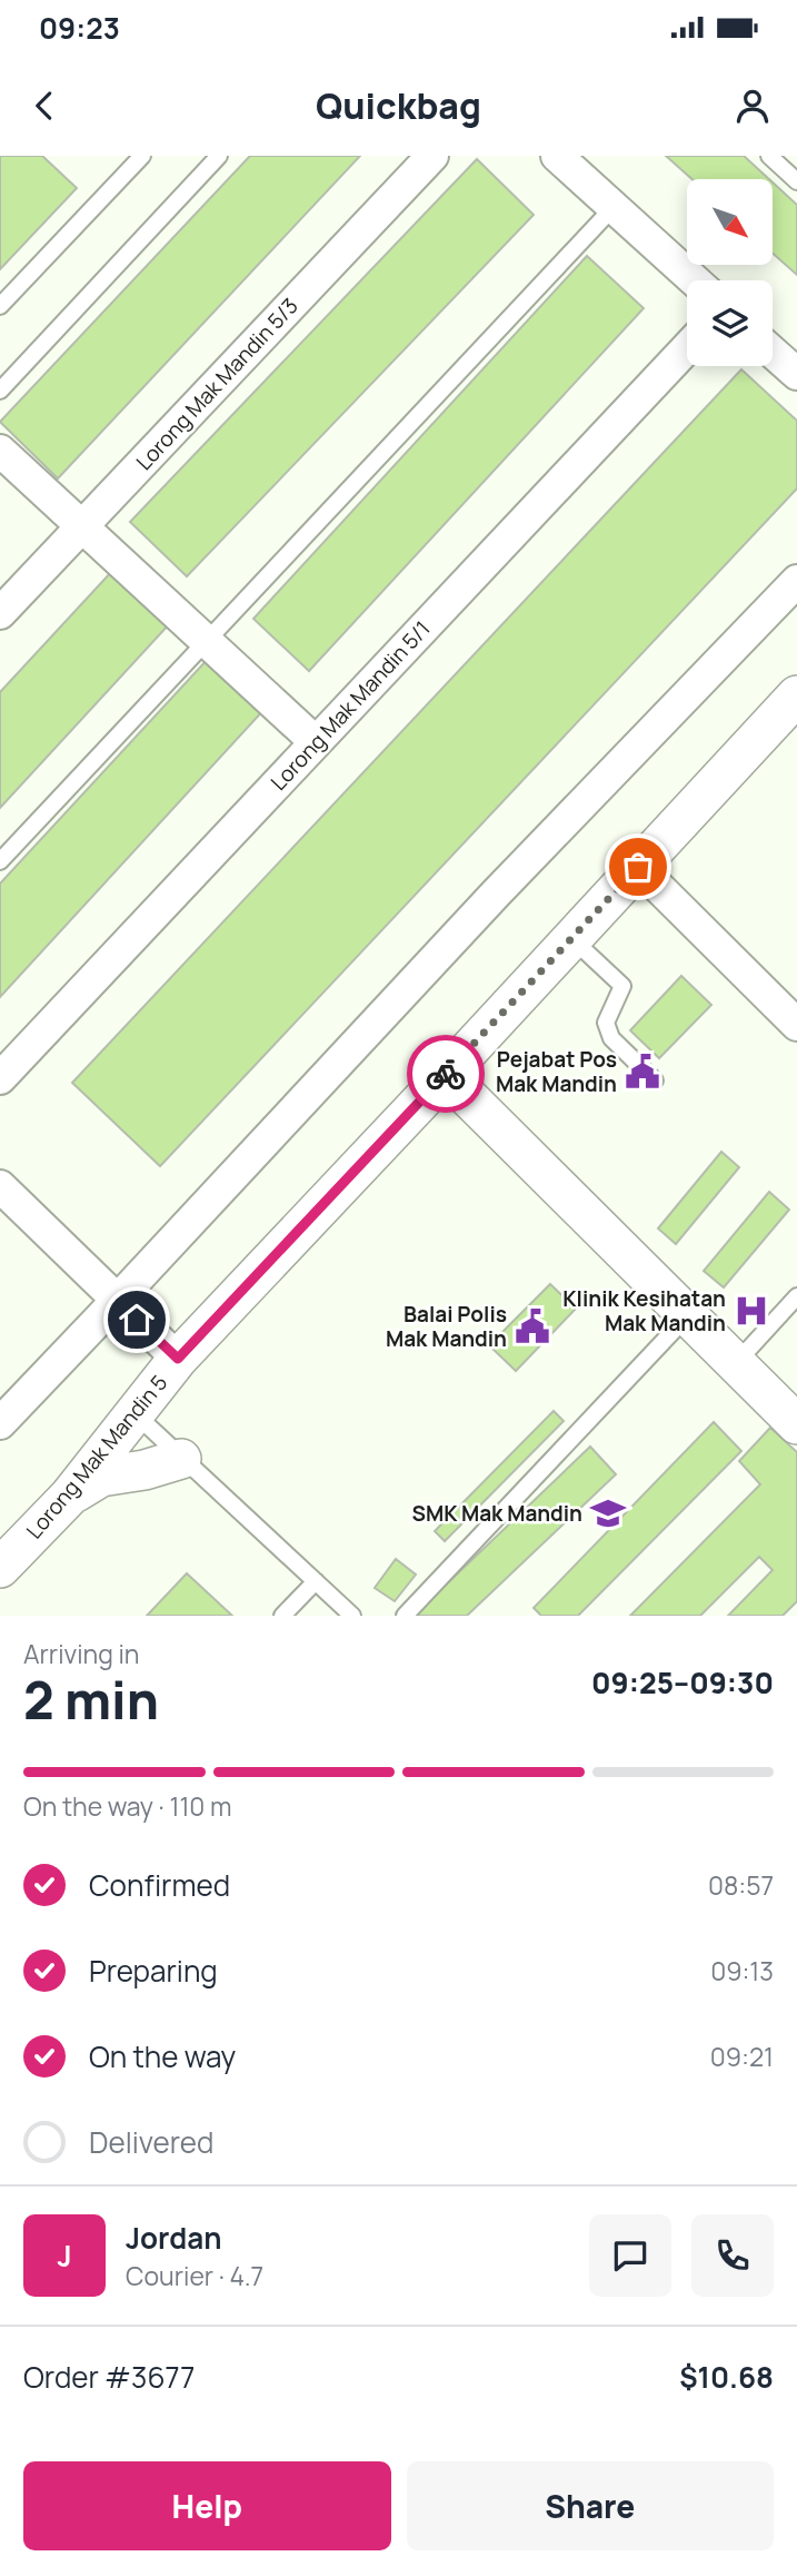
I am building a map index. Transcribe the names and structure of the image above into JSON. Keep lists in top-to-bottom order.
{
  "streets": {
    "street": ["Lorong Mak Mandin 5/3", "Lorong Mak Mandin 5/1", "Lorong Mak Mandin 5"]
  },
  "places": {
    "public building": ["Pejabat Pos Mak Mandin", "Balai Polis Mak Mandin"],
    "hospital": ["Klinik Kesihatan Mak Mandin"],
    "school or university": ["SMK Mak Mandin"]
  },
  "north": "bottom right",
  "page": {
    "status": "09:23",
    "header": "Quickbag",
    "heading": ["2 min", "Arriving in", "09:25–09:30"],
    "panel": [
      "Jordan",
      "Courier · 4.7",
      "Order #3677",
      "$10.68"
    ],
    "bar": "On the way · 110 m",
    "list": [
      ["Confirmed", "08:57"],
      ["Preparing", "09:13"],
      ["On the way", "09:21"],
      "Delivered"
    ],
    "round": "J",
    "buttons": ["Help", "Share"]
  }
}
